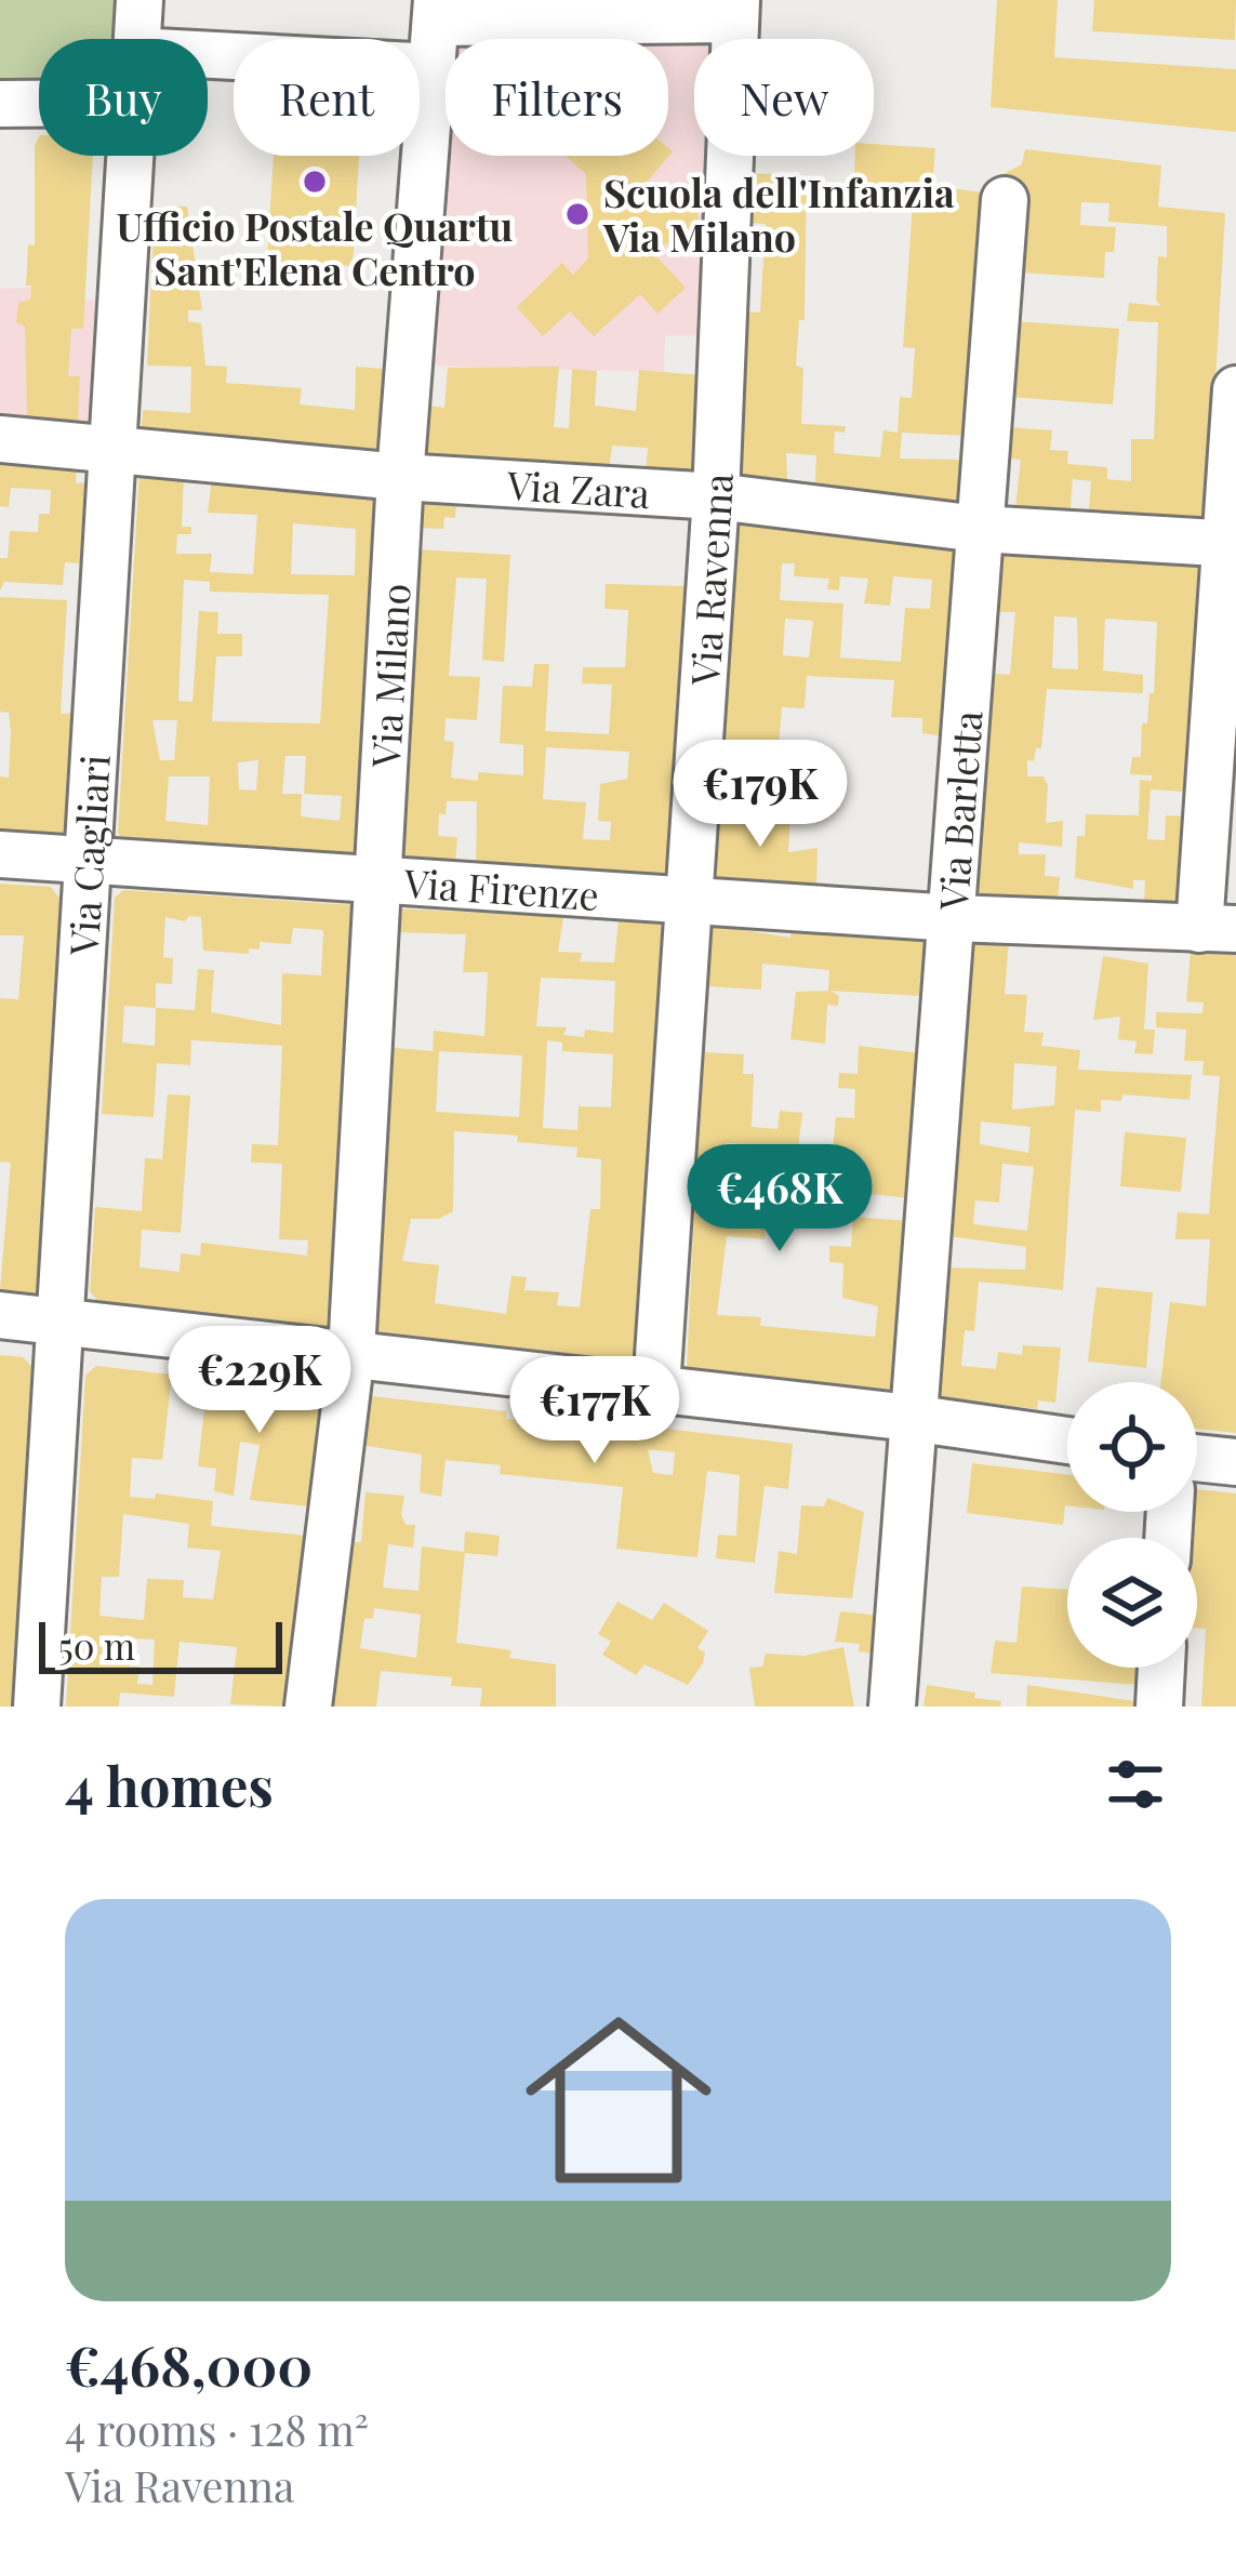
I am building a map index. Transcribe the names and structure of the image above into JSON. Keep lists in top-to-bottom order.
{
  "streets": {
    "street": [
      "Via Zara",
      "Via Ravenna",
      "Via Milano",
      "Via Barletta",
      "Via Cagliari",
      "Via Firenze"
    ]
  },
  "crossings": [
    ["Via Zara", "Via Ravenna"],
    ["Via Zara", "Via Milano"],
    ["Via Zara", "Via Barletta"],
    ["Via Zara", "Via Cagliari"],
    ["Via Ravenna", "Via Firenze"],
    ["Via Milano", "Via Firenze"],
    ["Via Barletta", "Via Firenze"],
    ["Via Cagliari", "Via Firenze"]
  ],
  "places": ["Ufficio Postale Quartu Sant'Elena Centro", "Scuola dell'Infanzia Via Milano"],
  "scale_bar": "50 m",
  "page": {
    "chip": [
      "Buy",
      "Rent",
      "Filters",
      "New"
    ],
    "price": [
      "€179K",
      "€468K",
      "€229K",
      "€177K"
    ],
    "scale": "50 m",
    "heading": "4 homes",
    "list": [
      {
        "name": "€468,000",
        "note": "4 rooms · 128 m² · Via Ravenna"
      }
    ]
  }
}
